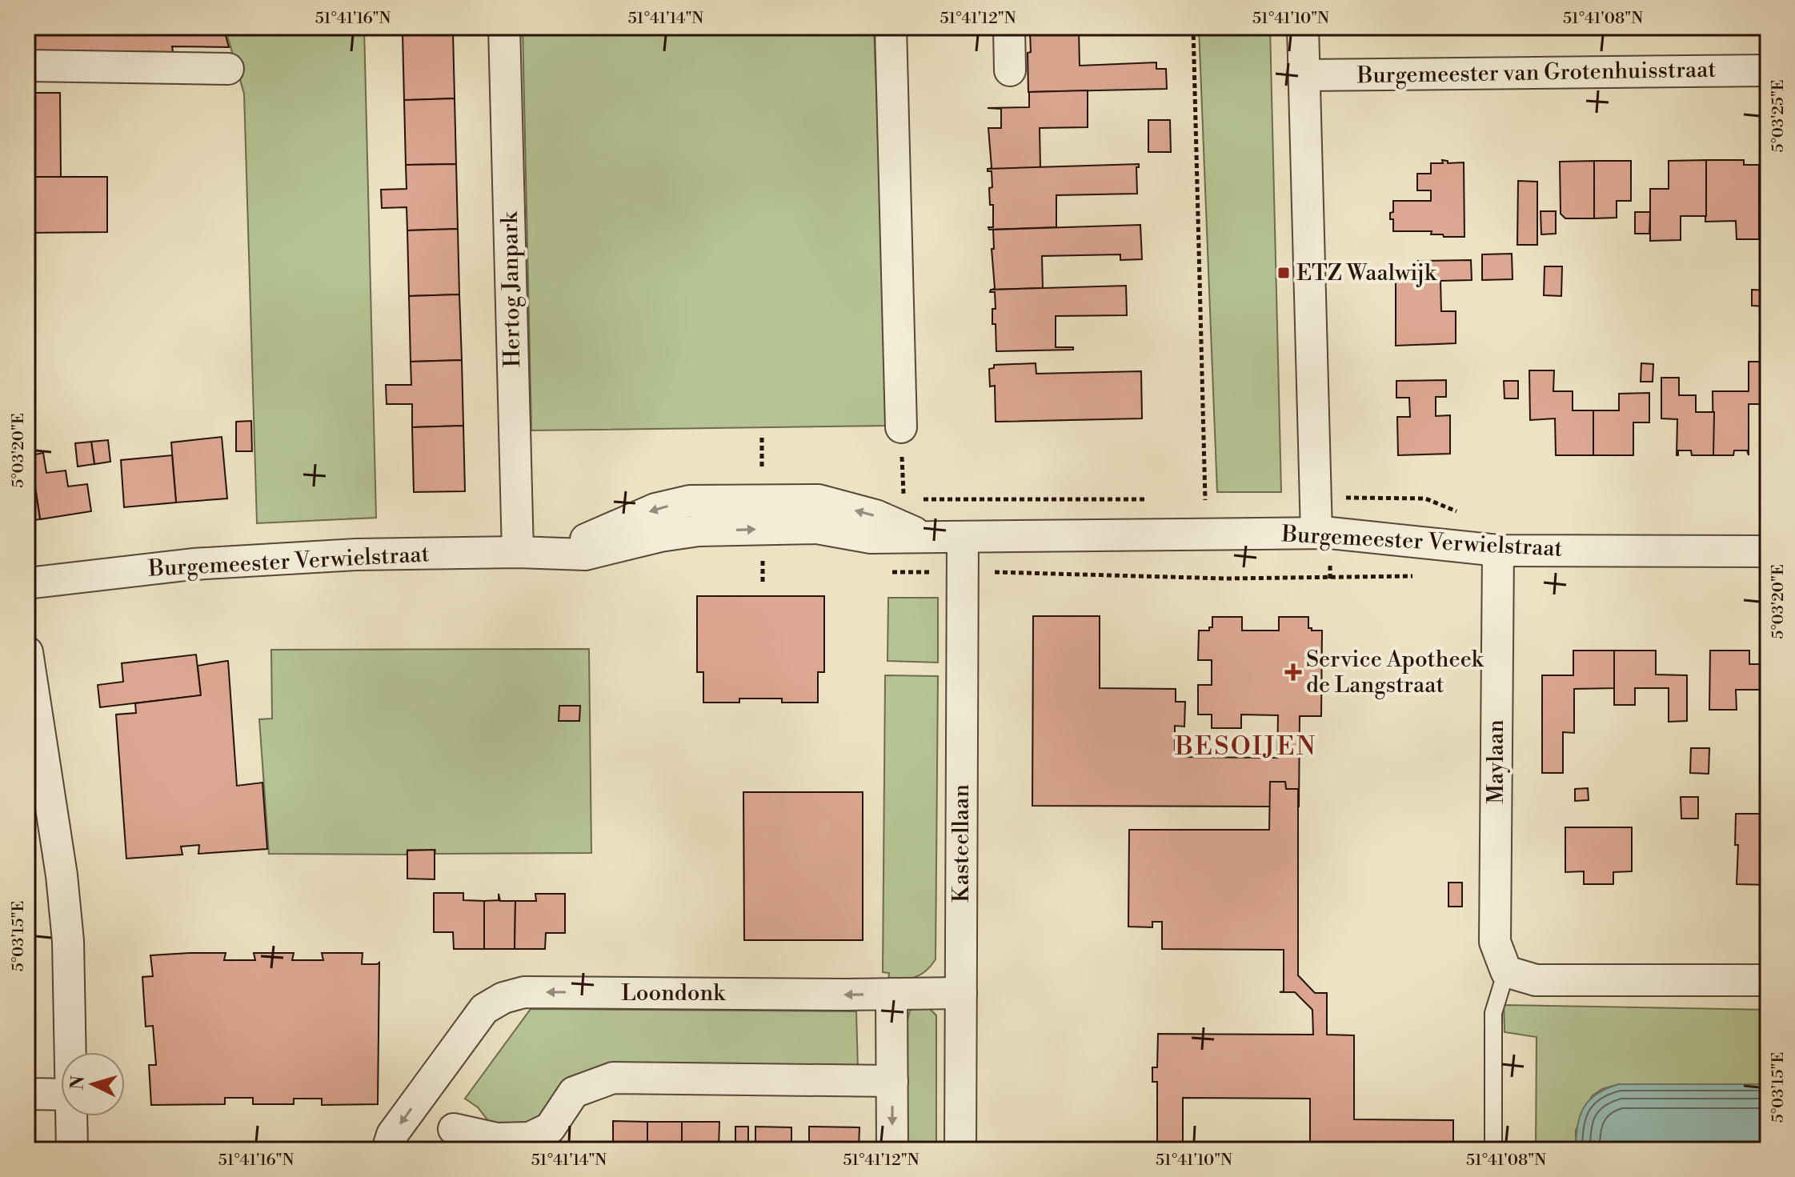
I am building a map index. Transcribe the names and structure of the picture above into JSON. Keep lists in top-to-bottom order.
{
  "streets": {
    "street": [
      "Burgemeester van Grotenhuisstraat",
      "Hertog Janpark",
      "Burgemeester Verwielstraat",
      "Maylaan",
      "Kasteellaan",
      "Loondonk"
    ]
  },
  "crossings": [
    ["Hertog Janpark", "Burgemeester Verwielstraat"],
    ["Burgemeester Verwielstraat", "Maylaan"],
    ["Burgemeester Verwielstraat", "Kasteellaan"],
    ["Kasteellaan", "Loondonk"]
  ],
  "districts": ["BESOIJEN"],
  "places": {
    "transit": ["ETZ Waalwijk"],
    "health": ["Service Apotheek de Langstraat"]
  },
  "north": "left",
  "coordinates": [
    "51°41'16\"N",
    "51°41'14\"N",
    "51°41'12\"N",
    "51°41'10\"N",
    "51°41'08\"N",
    "5°03'25\"E",
    "5°03'20\"E",
    "5°03'15\"E"
  ]
}
